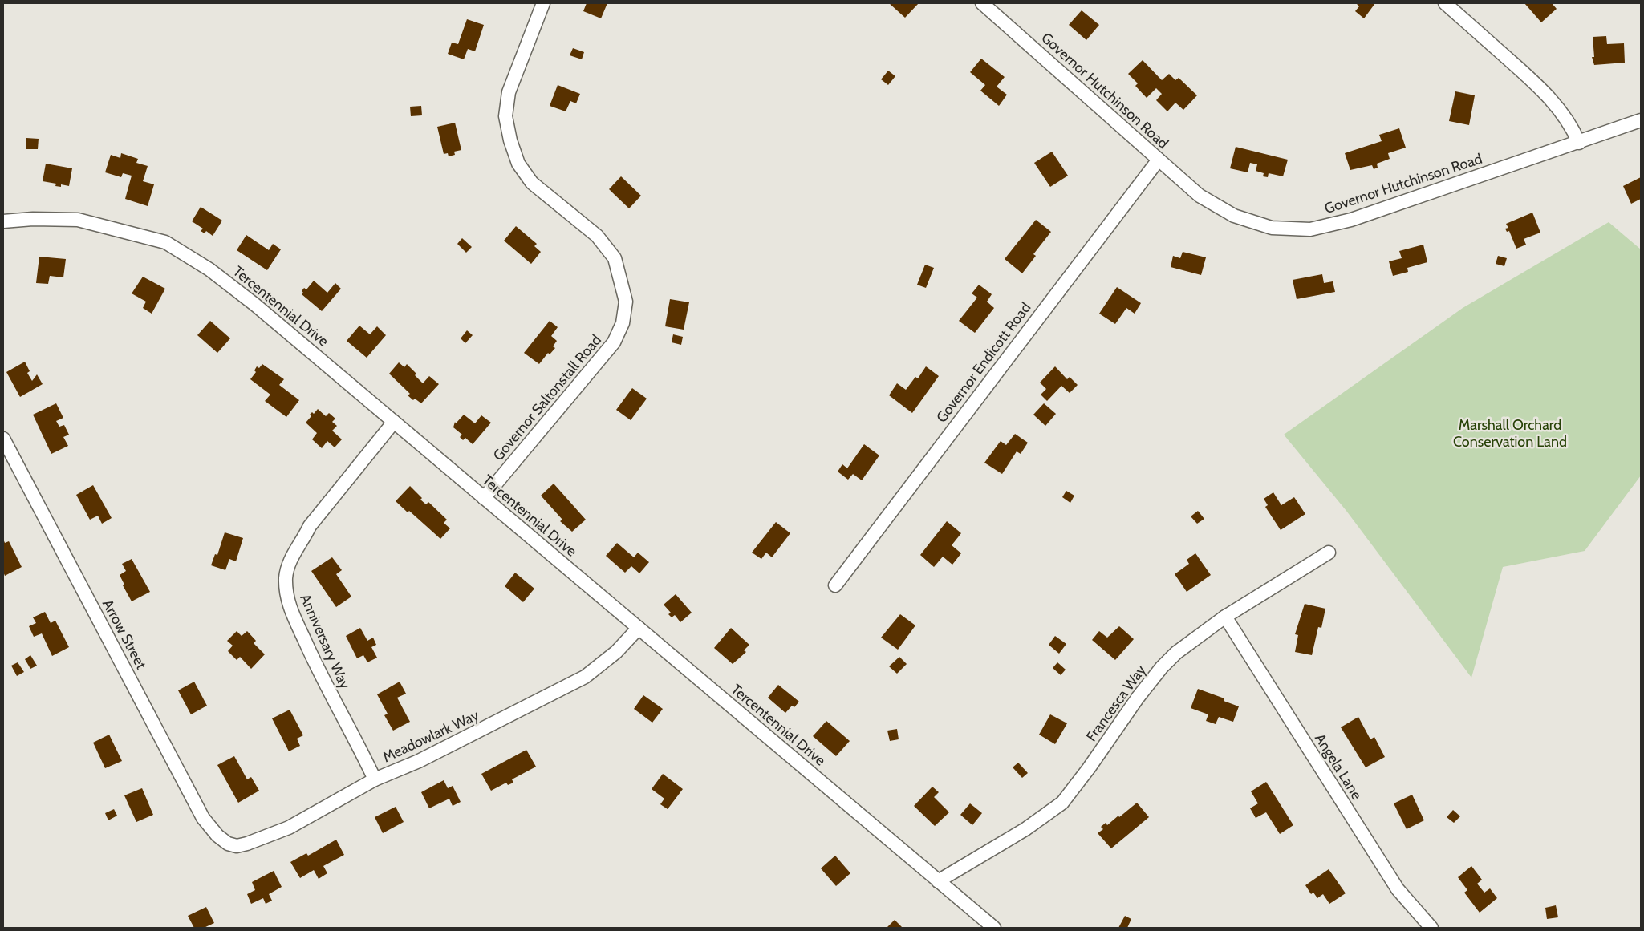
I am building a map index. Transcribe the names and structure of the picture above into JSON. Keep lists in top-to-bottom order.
{
  "streets": {
    "street": [
      "Governor Hutchinson Road",
      "Tercentennial Drive",
      "Governor Endicott Road",
      "Governor Saltonstall Road",
      "Arrow Street",
      "Anniversary Way",
      "Francesca Way",
      "Meadowlark Way",
      "Angela Lane"
    ]
  },
  "crossings": [
    ["Governor Hutchinson Road", "Governor Endicott Road"],
    ["Tercentennial Drive", "Governor Saltonstall Road"],
    ["Tercentennial Drive", "Anniversary Way"],
    ["Tercentennial Drive", "Francesca Way"],
    ["Tercentennial Drive", "Meadowlark Way"],
    ["Arrow Street", "Meadowlark Way"],
    ["Anniversary Way", "Meadowlark Way"],
    ["Francesca Way", "Angela Lane"]
  ],
  "parks": ["Marshall Orchard Conservation Land"]
}
